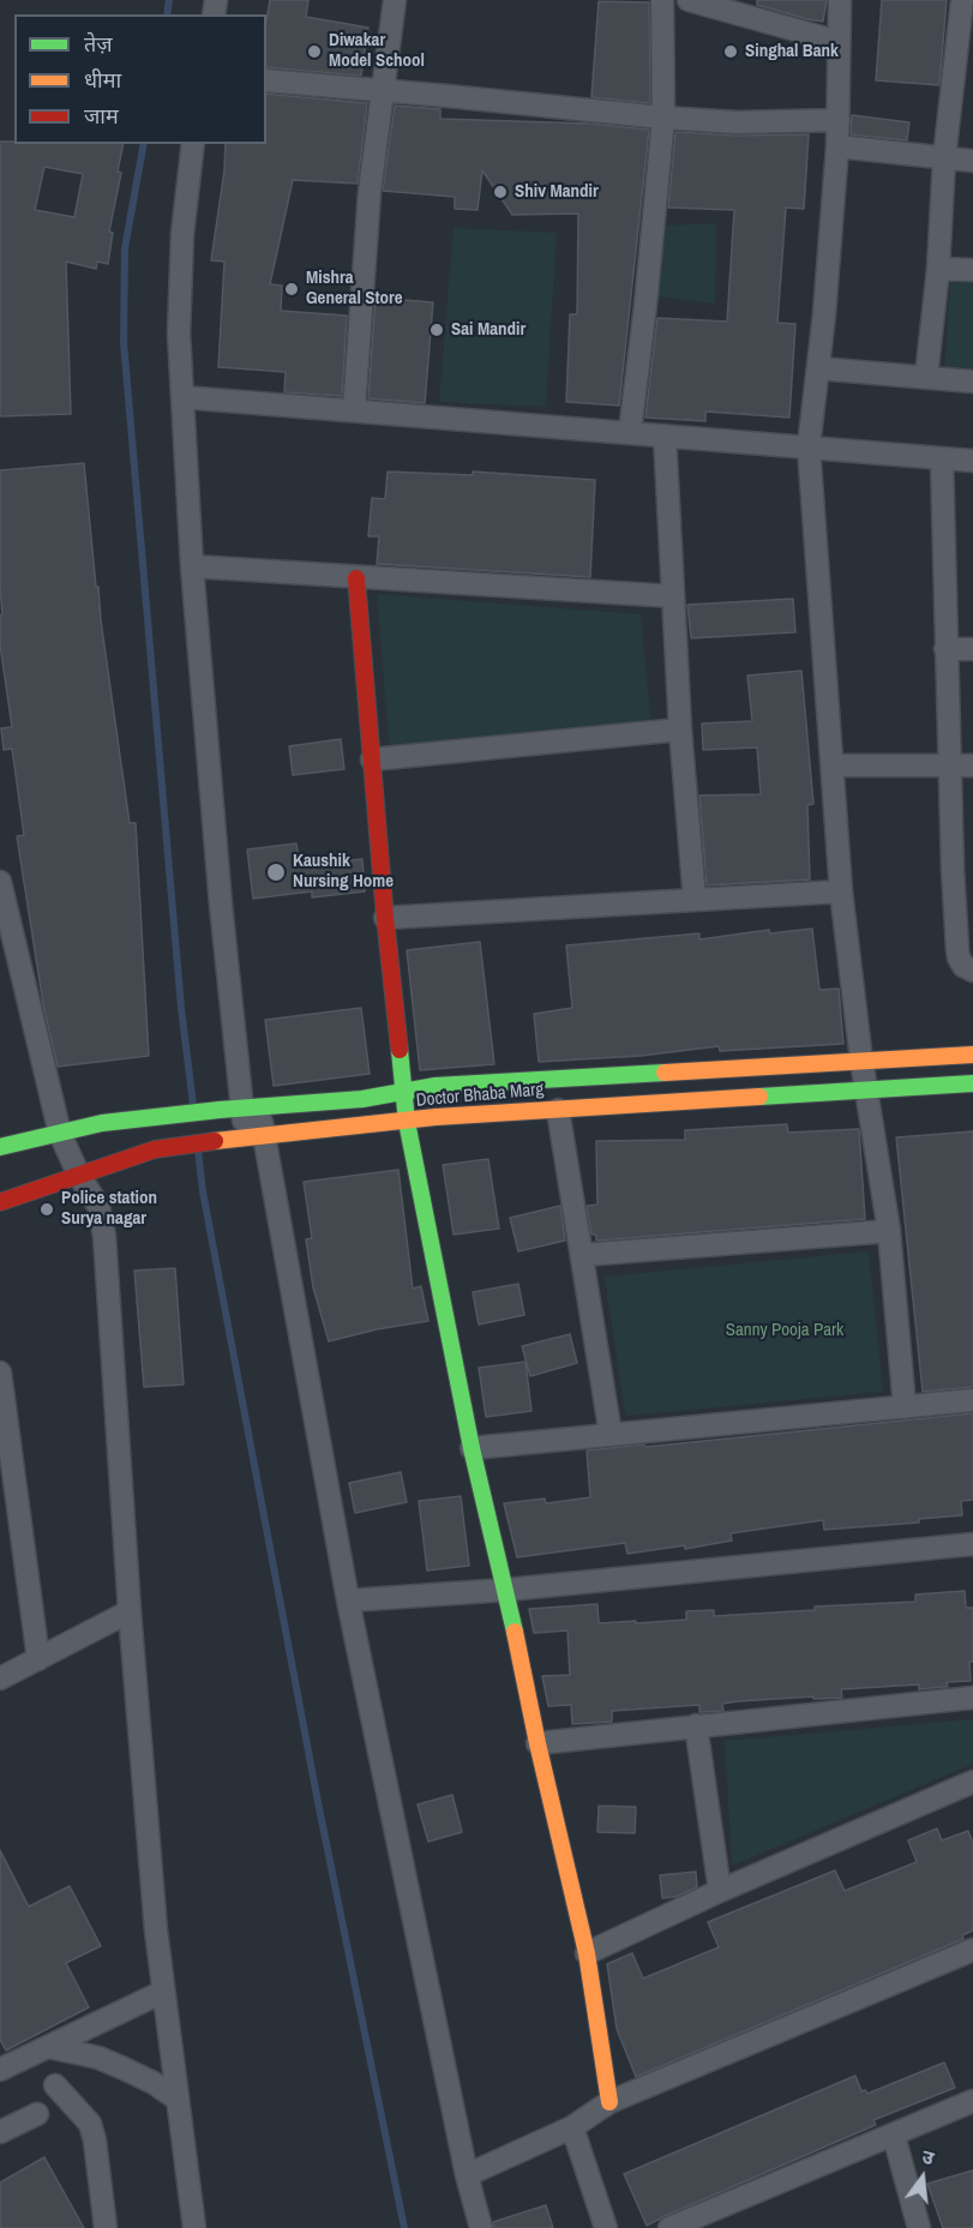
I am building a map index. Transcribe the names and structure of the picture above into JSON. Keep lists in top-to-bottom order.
{
  "streets": {
    "street": ["Doctor Bhaba Marg"]
  },
  "parks": ["Sanny Pooja Park"],
  "places": [
    "Diwakar Model School",
    "Singhal Bank",
    "Shiv Mandir",
    "Mishra General Store",
    "Sai Mandir",
    "Kaushik Nursing Home",
    "Police station Surya nagar"
  ],
  "legend": ["तेज़", "धीमा", "जाम"],
  "north": "top"
}
